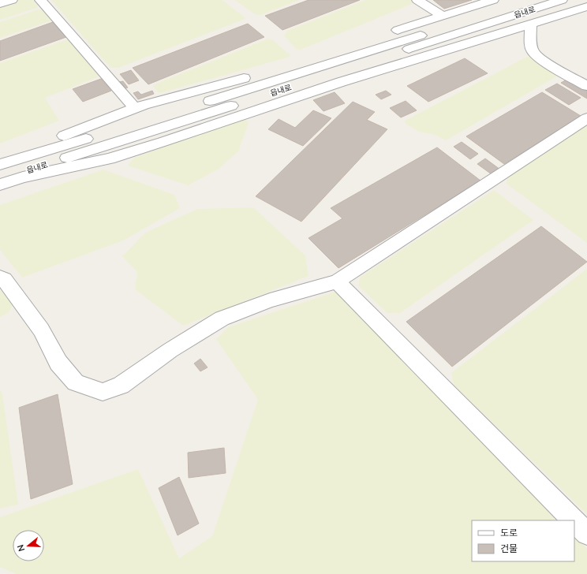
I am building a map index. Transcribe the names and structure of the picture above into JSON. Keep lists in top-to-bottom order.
{
  "streets": {
    "street": ["읍내로"]
  },
  "legend": ["도로", "건물"],
  "north": "left"
}
